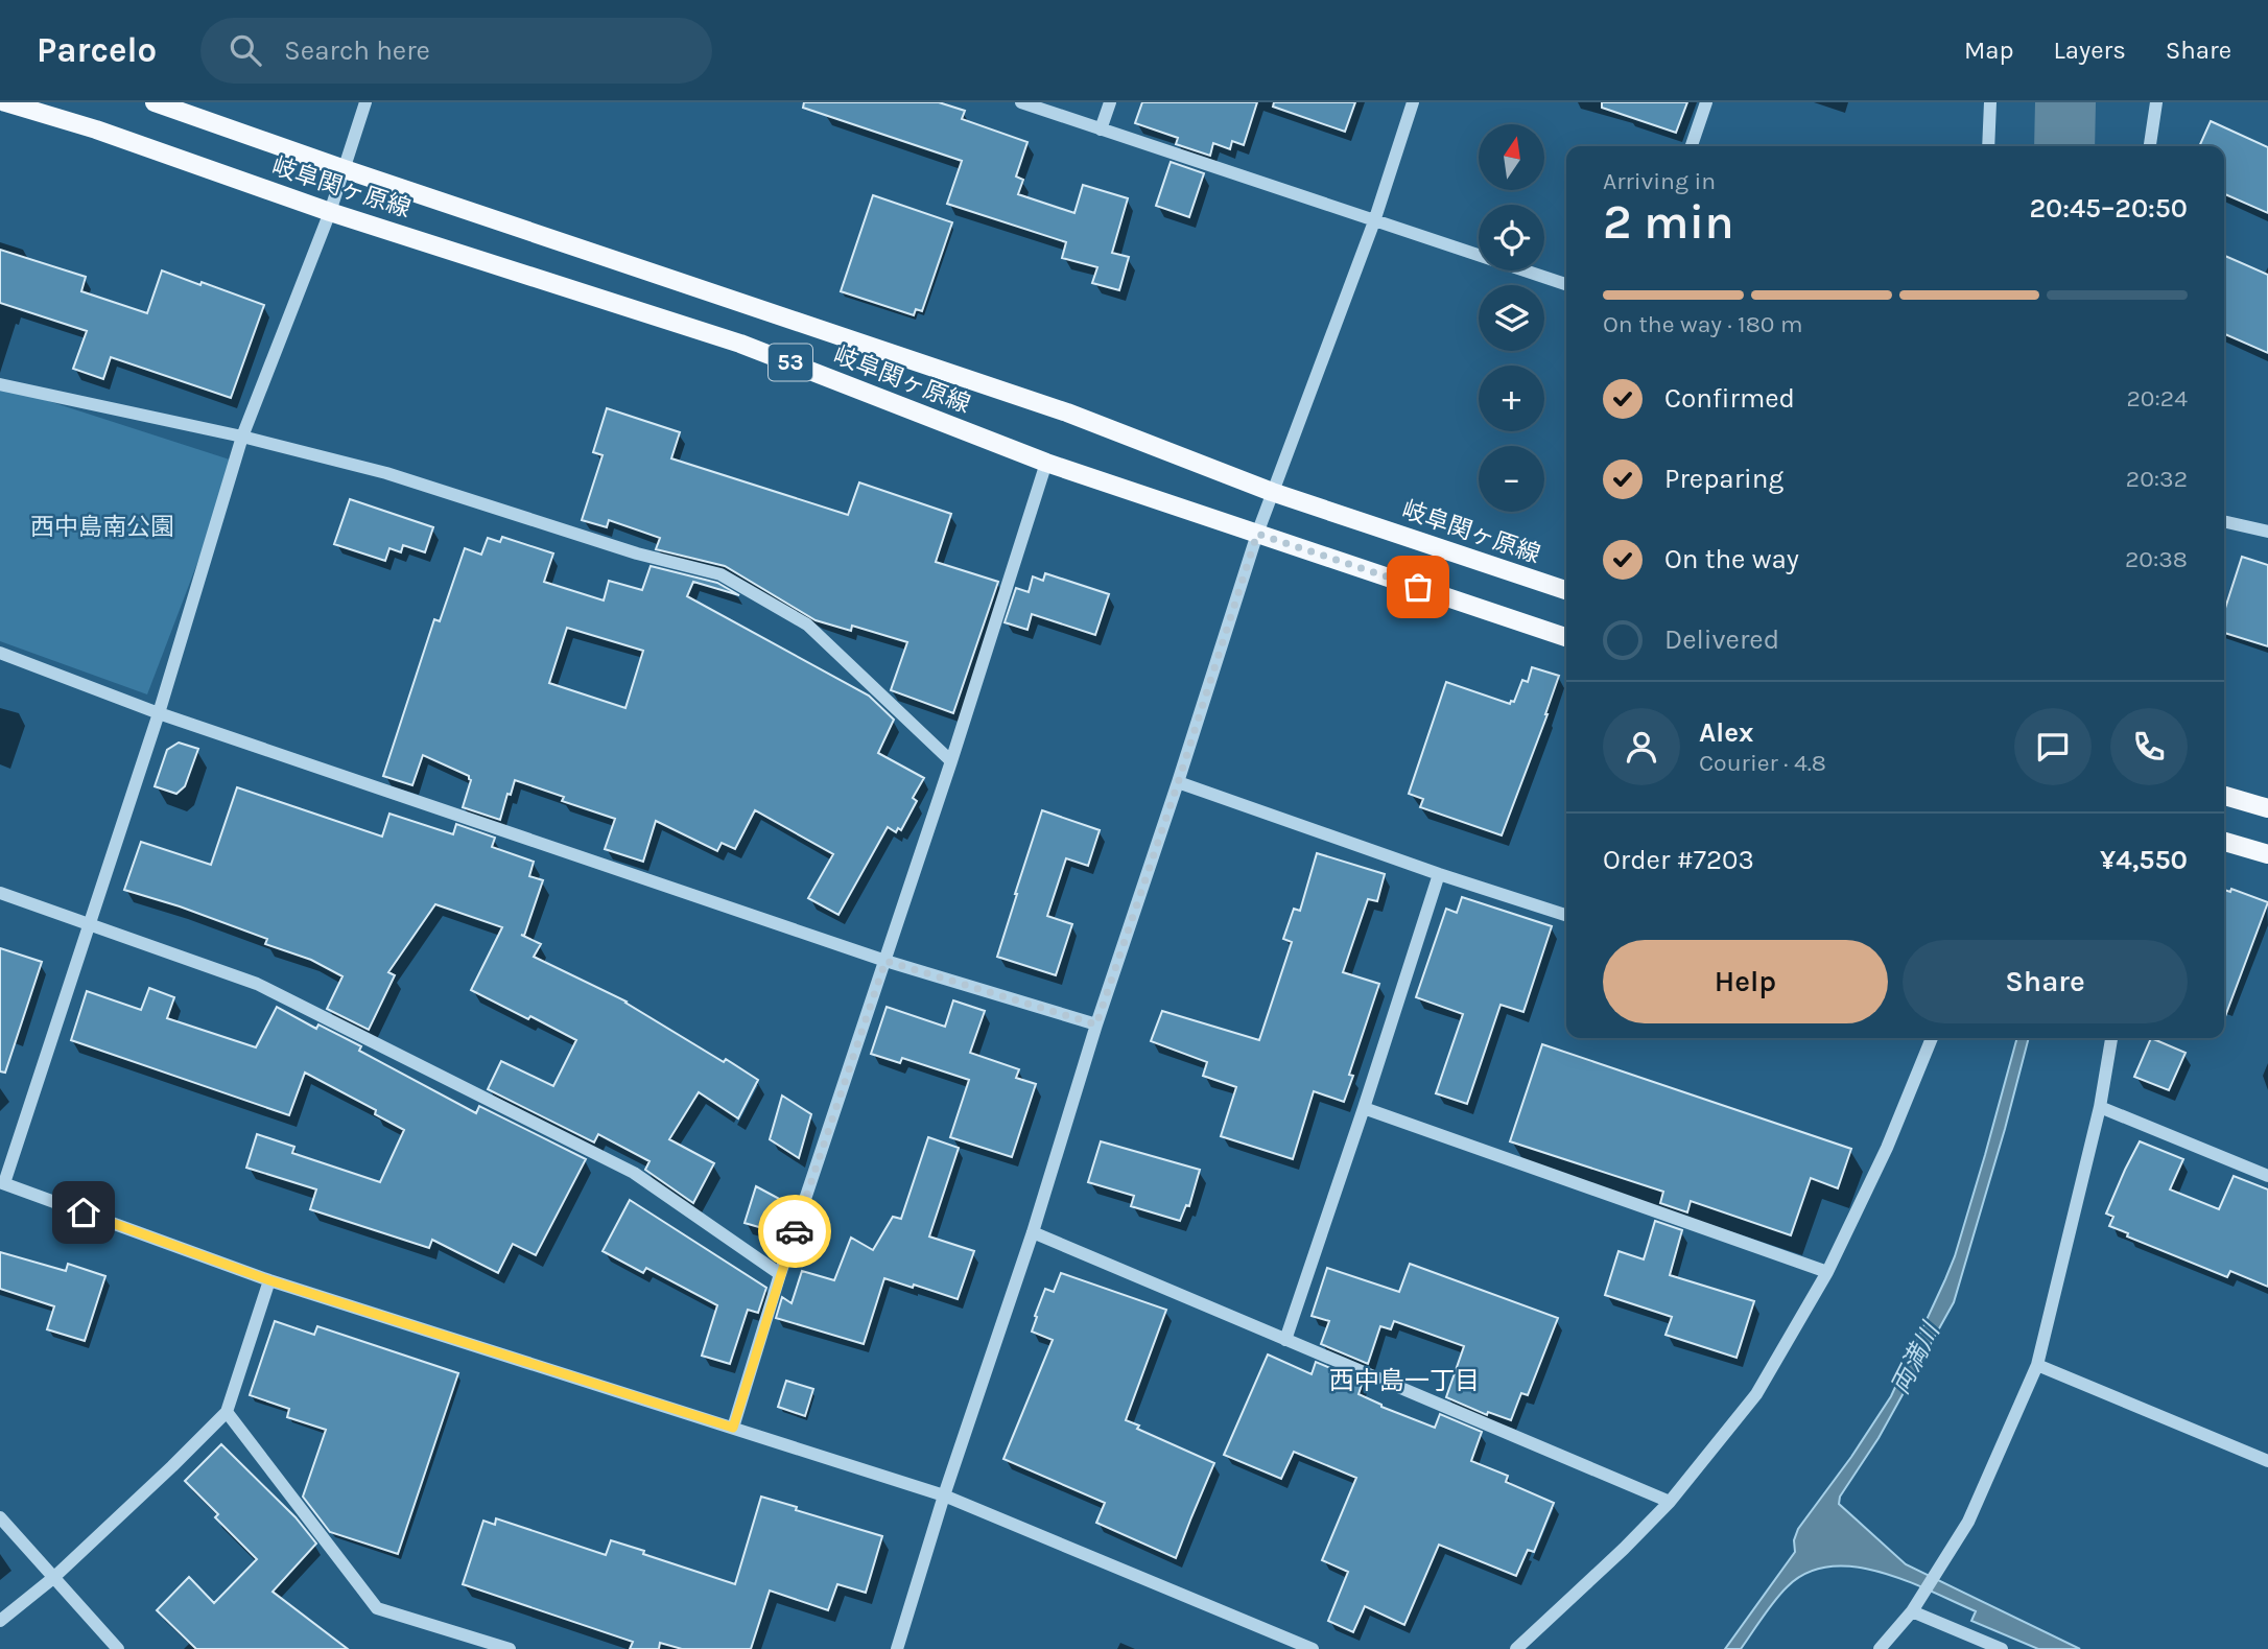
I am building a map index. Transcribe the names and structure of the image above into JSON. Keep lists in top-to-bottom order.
{
  "streets": {
    "main road": ["岐阜関ヶ原線", "53"]
  },
  "districts": ["西中島一丁目"],
  "water": ["両満川"],
  "parks": ["西中島南公園"],
  "north": "top",
  "page": {
    "header": "Parcelo",
    "search": "Search here",
    "nav": ["Map", "Layers", "Share"],
    "map_buttons": ["+", "−"],
    "heading": ["2 min", "Arriving in", "20:45–20:50"],
    "panel": [
      "Alex",
      "Courier · 4.8",
      "Order #7203",
      "¥4,550"
    ],
    "bar": "On the way · 180 m",
    "list": [
      ["Confirmed", "20:24"],
      ["Preparing", "20:32"],
      ["On the way", "20:38"],
      "Delivered"
    ],
    "buttons": ["Help", "Share"]
  }
}
